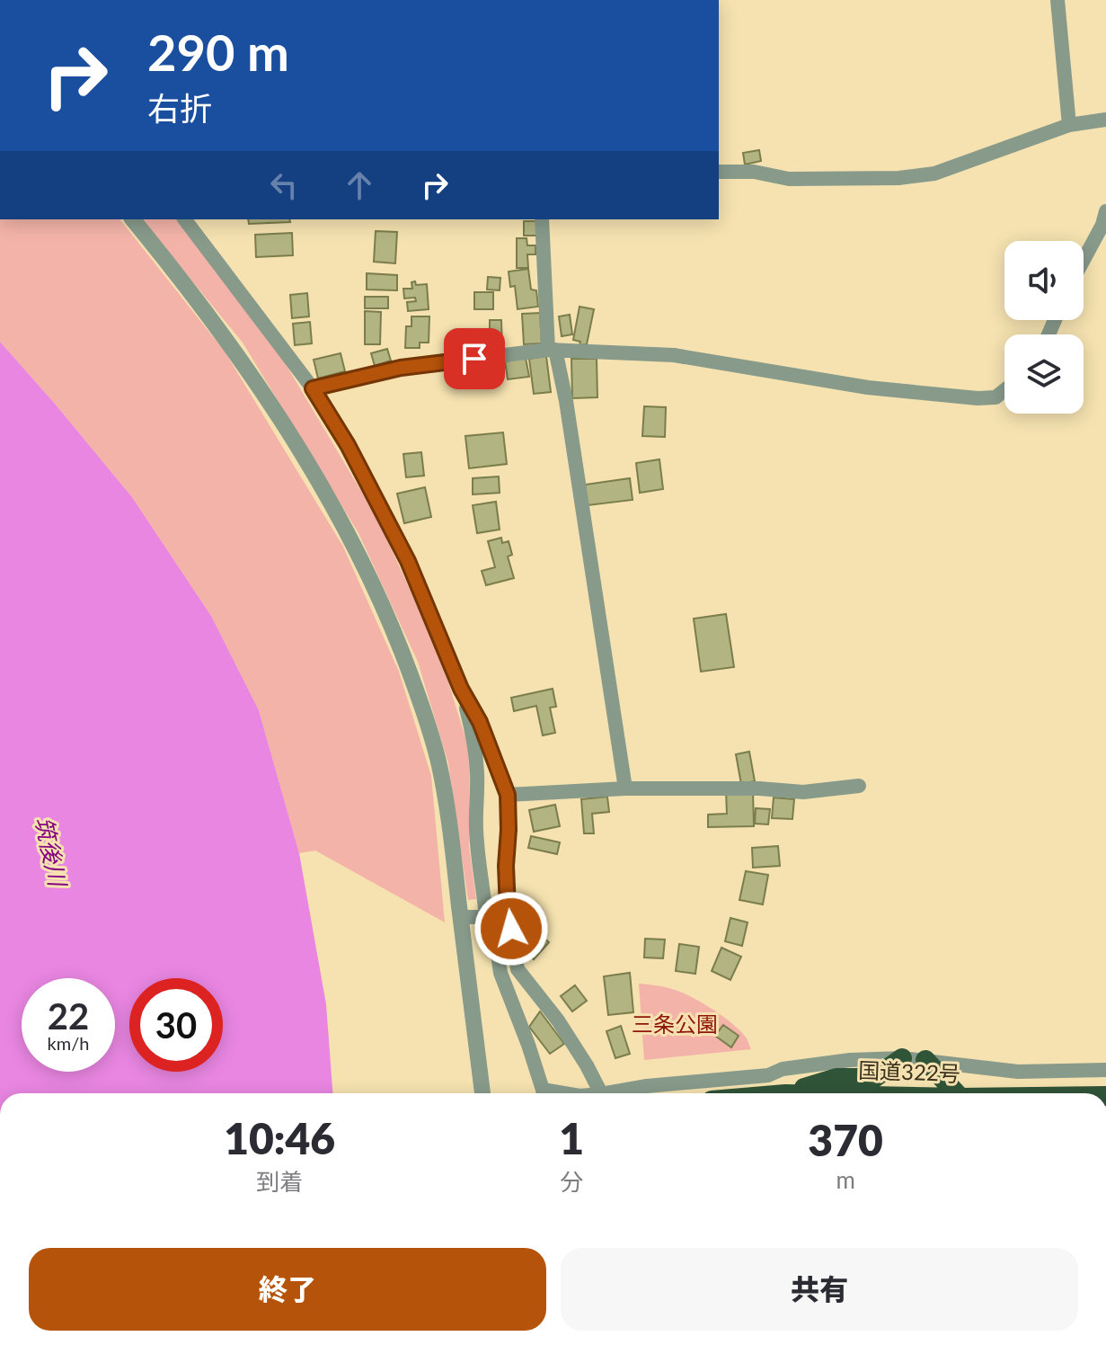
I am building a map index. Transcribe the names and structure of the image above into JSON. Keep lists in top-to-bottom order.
{
  "water": ["筑後川"],
  "parks": ["三条公園"],
  "page": {
    "turn": ["290 m", "右折"],
    "speed": "22 km/h",
    "limit": "30",
    "eta": [
      "10:46",
      "到着",
      "1",
      "分",
      "370",
      "m"
    ],
    "buttons": ["終了", "共有"]
  }
}
